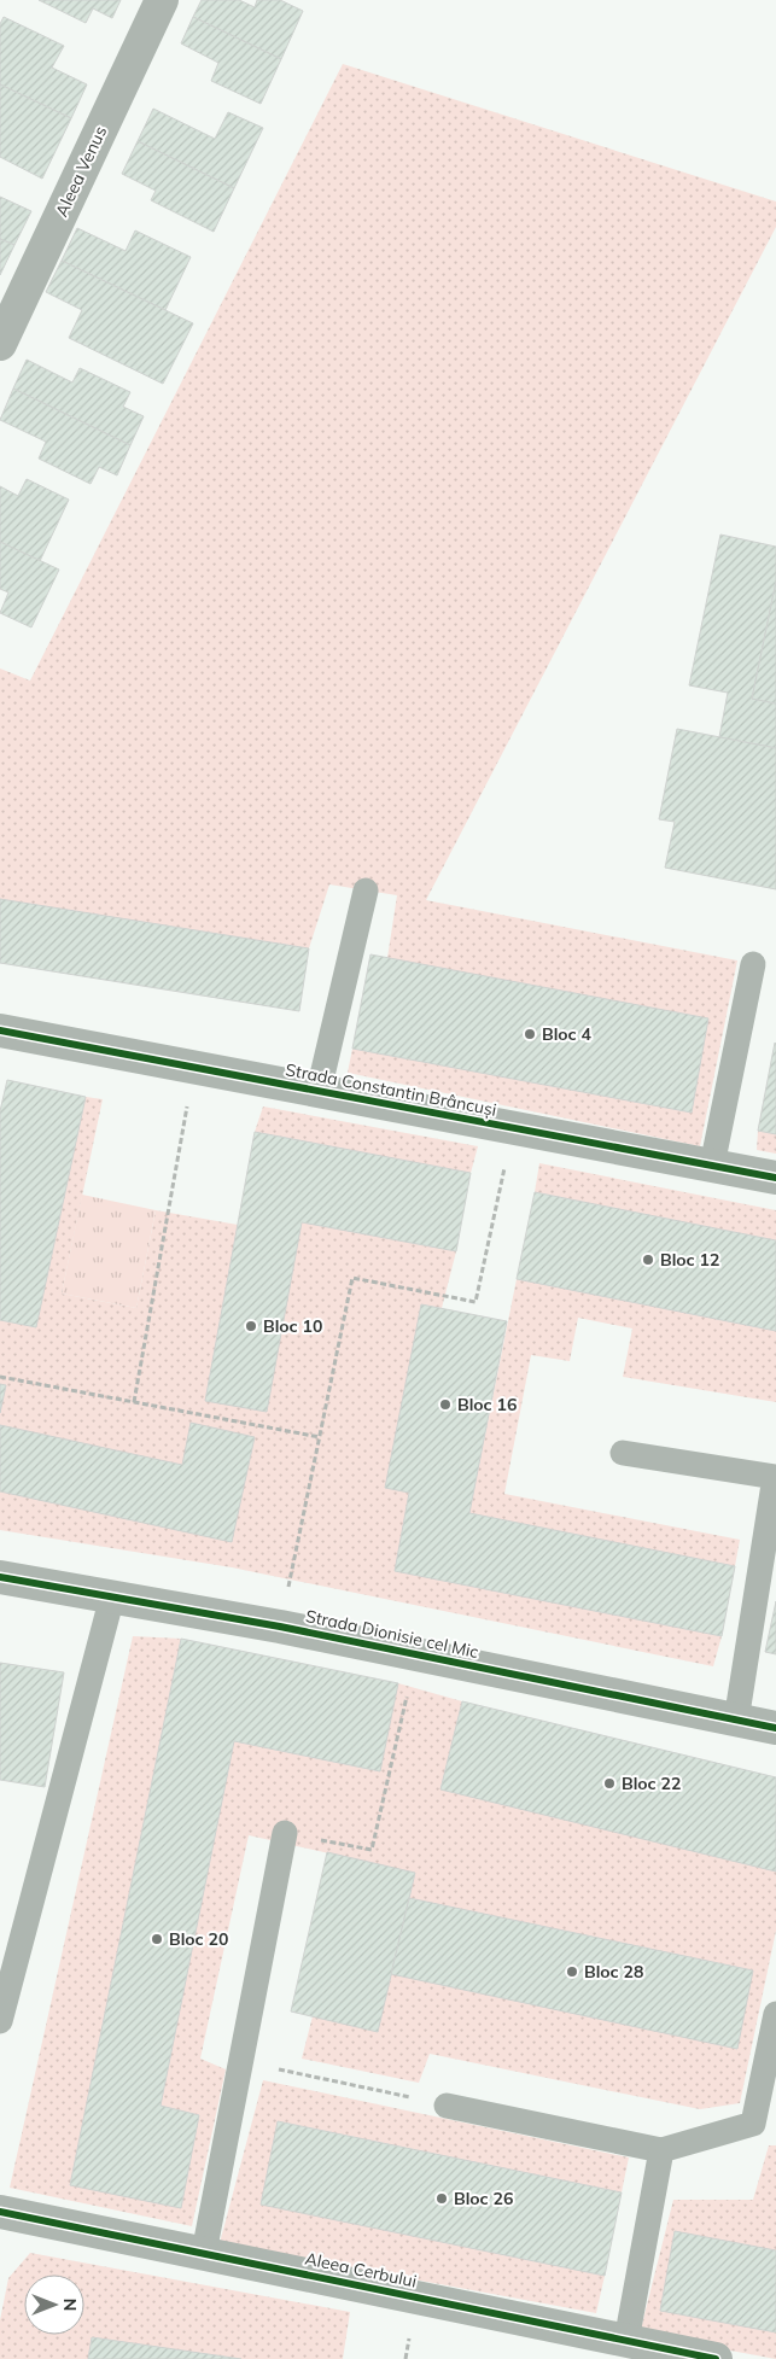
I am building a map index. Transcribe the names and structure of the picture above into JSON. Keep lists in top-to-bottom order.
{
  "streets": {
    "street": [
      "Aleea Venus",
      "Strada Constantin Brâncuși",
      "Strada Dionisie cel Mic",
      "Aleea Cerbului"
    ]
  },
  "places": [
    "Bloc 4",
    "Bloc 12",
    "Bloc 10",
    "Bloc 16",
    "Bloc 22",
    "Bloc 20",
    "Bloc 28",
    "Bloc 26"
  ],
  "north": "right"
}
